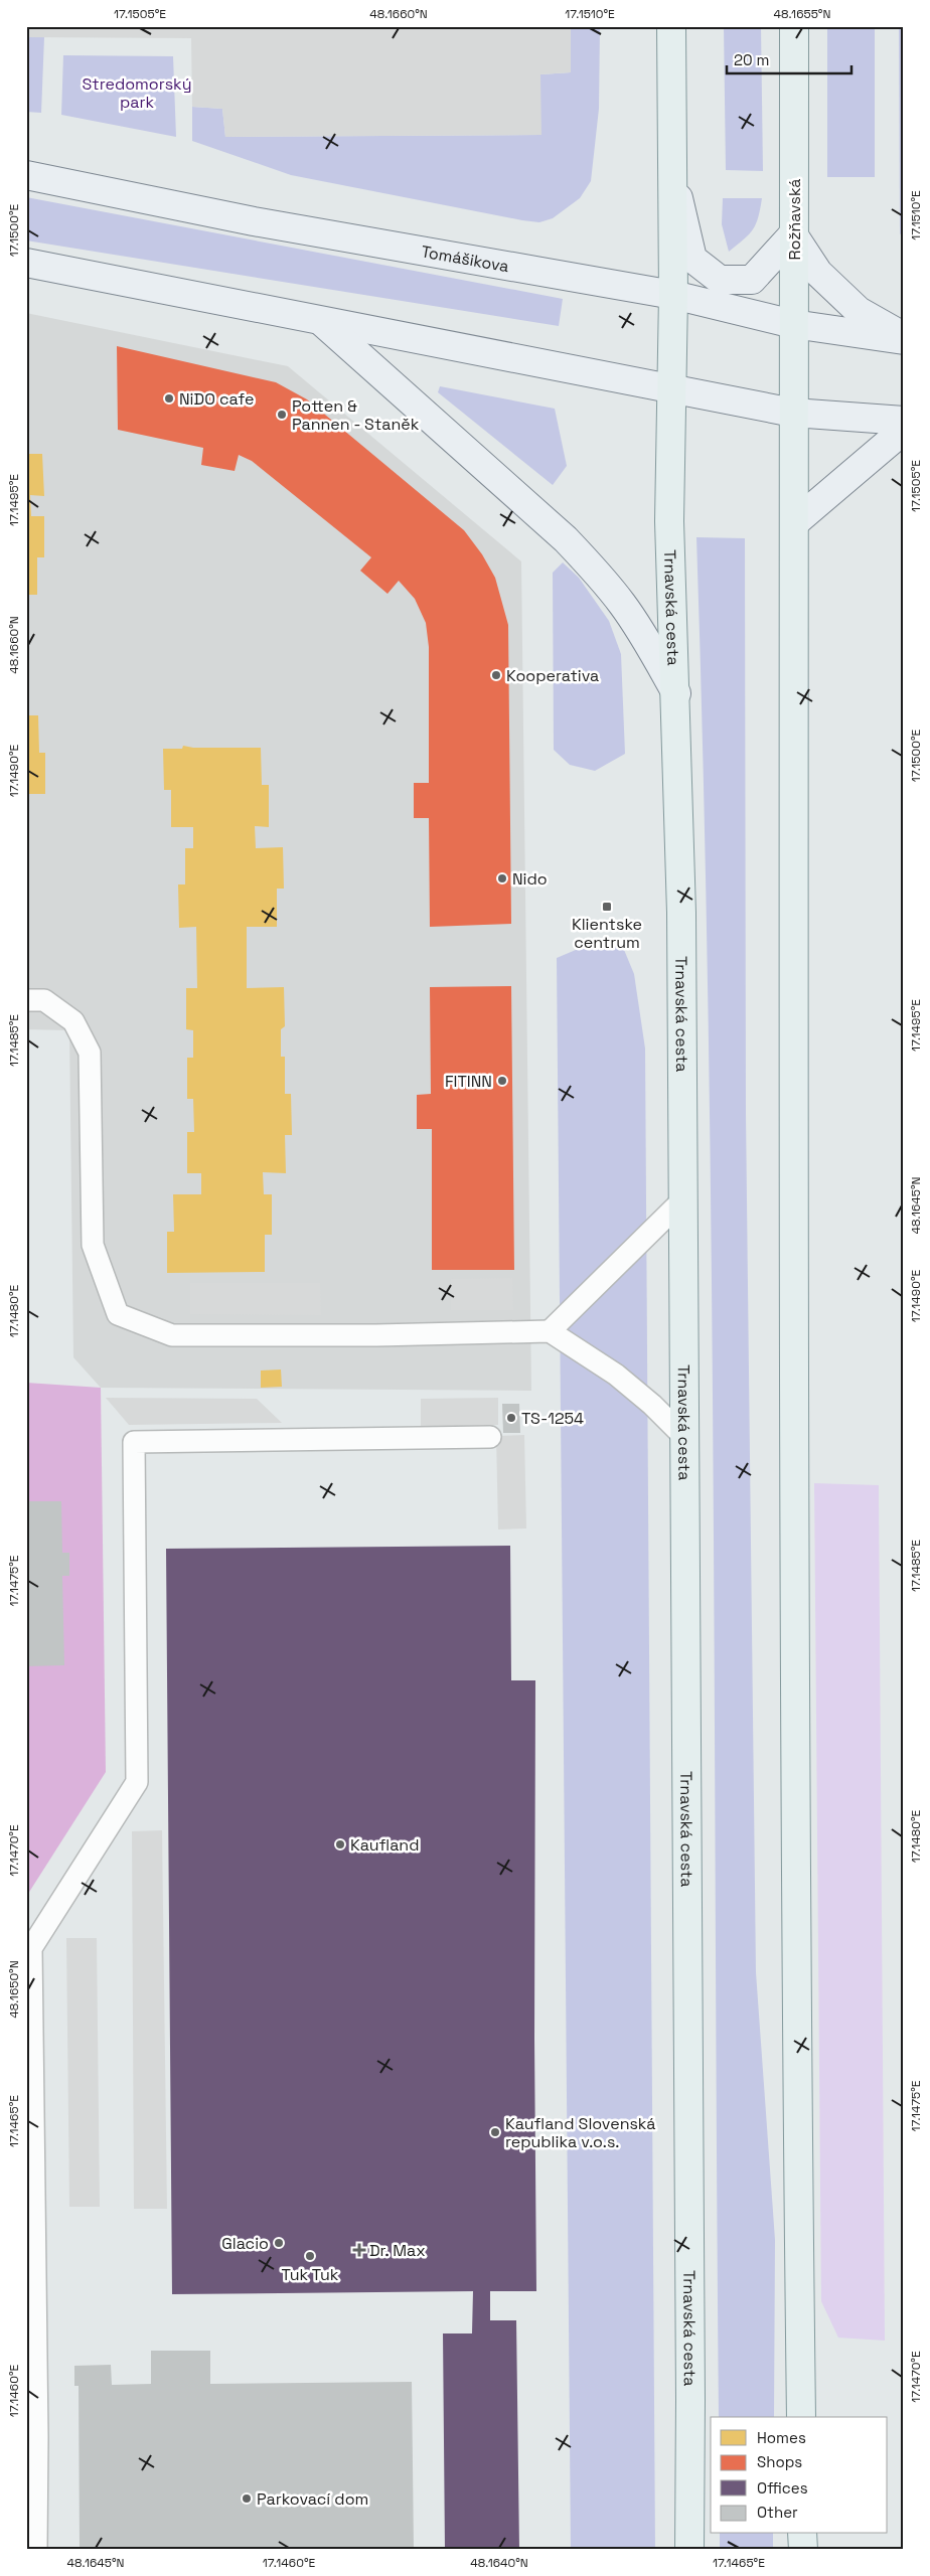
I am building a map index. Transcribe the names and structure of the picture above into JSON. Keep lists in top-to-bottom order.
{
  "streets": {
    "main road": ["Rožňavská", "Tomášikova", "Trnavská cesta"]
  },
  "crossings": [
    ["Rožňavská", "Tomášikova"],
    ["Tomášikova", "Trnavská cesta"]
  ],
  "parks": ["Stredomorský park"],
  "places": {
    "other": [
      "NiDO cafe",
      "Potten & Pannen - Staněk",
      "Kooperativa",
      "Nido",
      "FITINN",
      "TS-1254",
      "Kaufland",
      "Kaufland Slovenská republika v.o.s.",
      "Glacio",
      "Tuk Tuk",
      "Parkovací dom"
    ],
    "transit": ["Klientske centrum"],
    "health": ["Dr. Max"]
  },
  "legend": [
    "Homes",
    "Shops",
    "Offices",
    "Other"
  ],
  "scale_bar": "20 m",
  "coordinates": [
    "17.1505°E",
    "48.1660°N",
    "17.1510°E",
    "48.1655°N",
    "17.1500°E",
    "17.1495°E",
    "17.1490°E",
    "17.1485°E",
    "48.1645°N",
    "17.1480°E",
    "17.1475°E",
    "17.1470°E",
    "48.1650°N",
    "17.1465°E",
    "17.1460°E",
    "48.1640°N"
  ]
}
